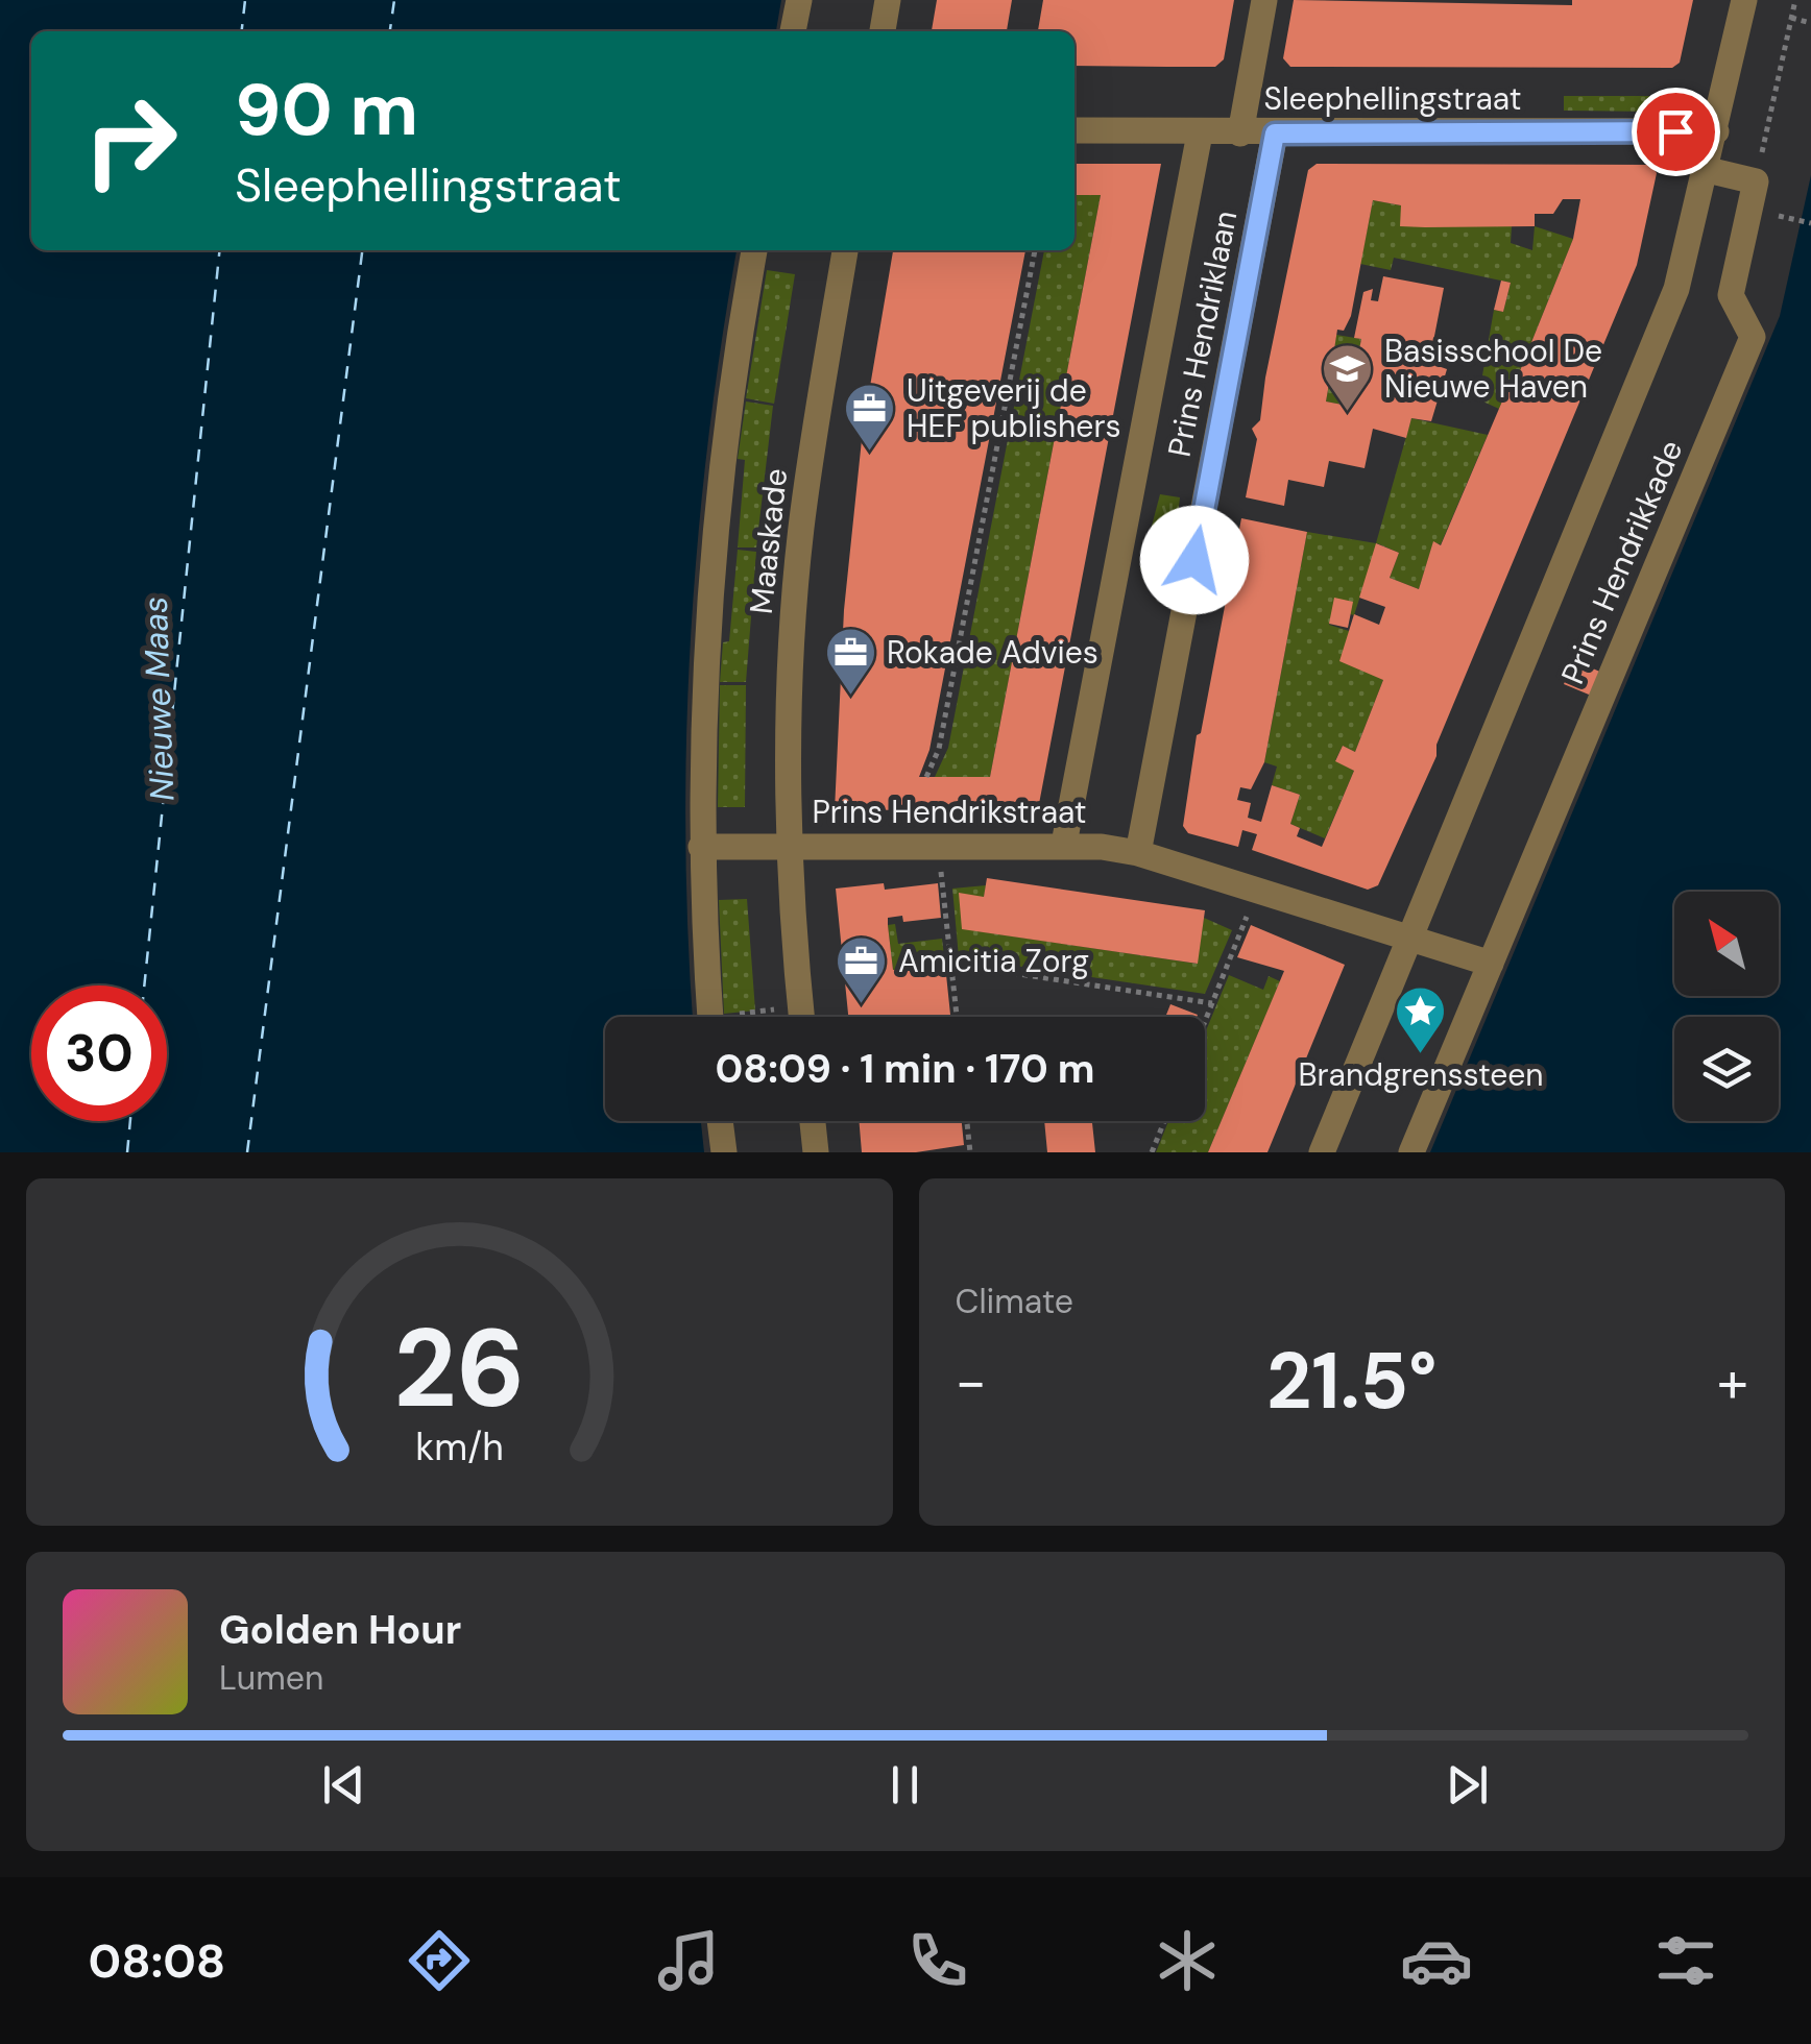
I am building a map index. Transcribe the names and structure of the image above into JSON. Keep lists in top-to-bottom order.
{
  "streets": {
    "street": [
      "Sleephellingstraat",
      "Prins Hendriklaan",
      "Maaskade",
      "Prins Hendrikkade",
      "Prins Hendrikstraat"
    ]
  },
  "crossings": [
    ["Sleephellingstraat", "Prins Hendriklaan"],
    ["Sleephellingstraat", "Prins Hendrikkade"],
    ["Prins Hendriklaan", "Prins Hendrikstraat"],
    ["Maaskade", "Prins Hendrikstraat"],
    ["Prins Hendrikkade", "Prins Hendrikstraat"]
  ],
  "water": ["Nieuwe Maas"],
  "places": {
    "school or university": ["Basisschool De Nieuwe Haven"],
    "office": ["Uitgeverij de HEF publishers", "Rokade Advies", "Amicitia Zorg"],
    "place": ["Brandgrenssteen"]
  },
  "north": "top left",
  "page": {
    "turn": ["90 m", "Sleephellingstraat"],
    "limit": "30",
    "trip": "08:09 · 1 min · 170 m",
    "tile": "Climate",
    "heat": ["−", "21.5°", "+"],
    "song": ["Golden Hour", "Lumen"],
    "tabs": "08:08",
    "gauge": ["26", "km/h"]
  }
}
